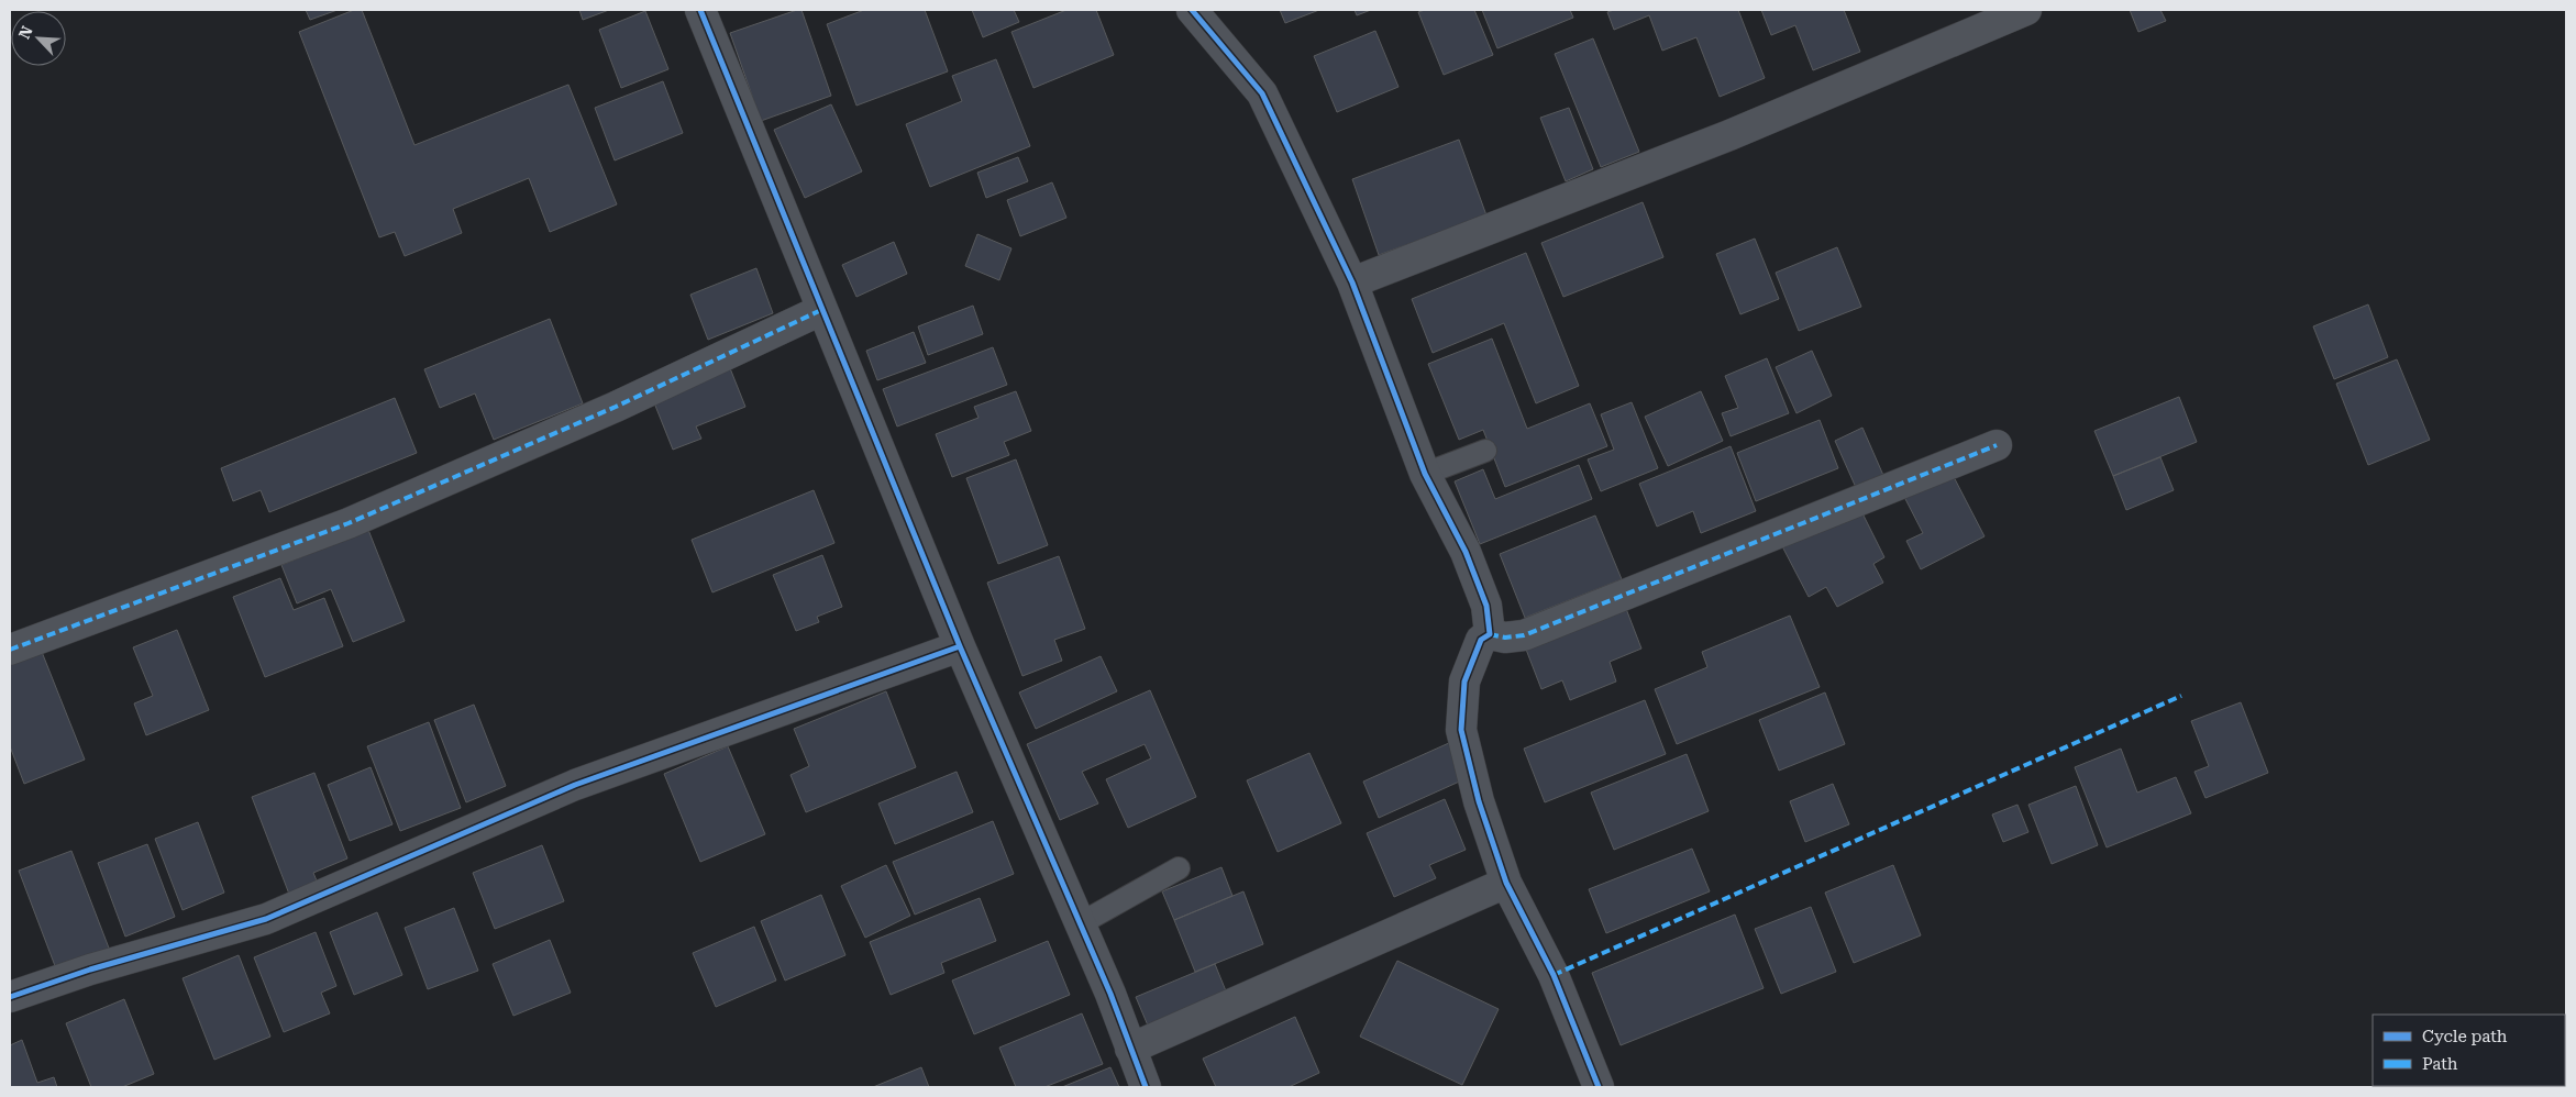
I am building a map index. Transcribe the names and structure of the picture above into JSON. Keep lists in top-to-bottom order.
{
  "legend": ["Cycle path", "Path"],
  "north": "top left"
}
